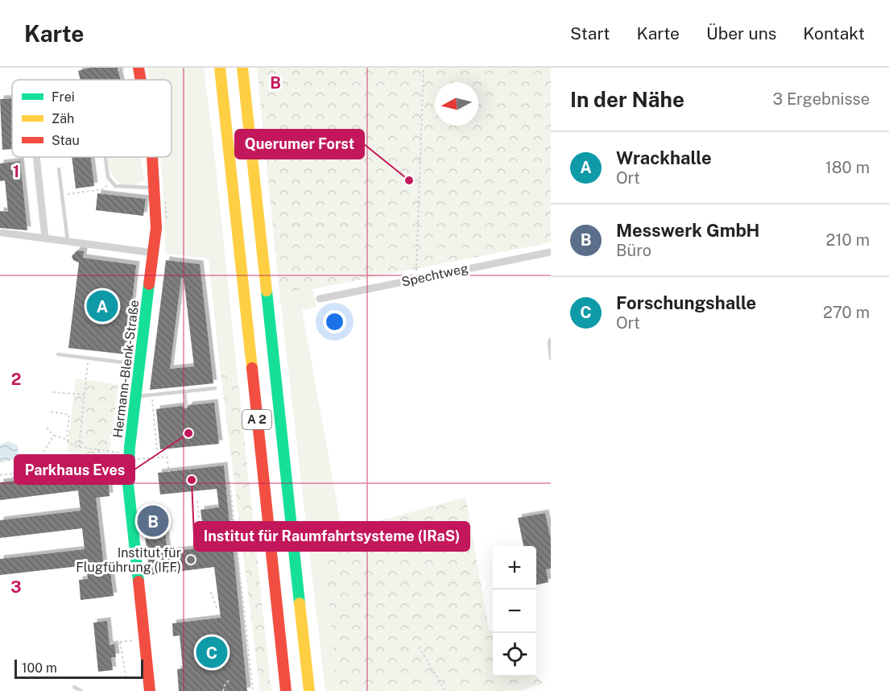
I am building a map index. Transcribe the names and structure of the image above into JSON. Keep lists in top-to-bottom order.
{
  "streets": {
    "main road": ["Hermann-Blenk-Straße", "A 2"],
    "street": ["Spechtweg"]
  },
  "places": [
    "Querumer Forst",
    "Parkhaus Eves",
    "Institut für Raumfahrtsysteme (IRaS)",
    "Institut für Flugführung (IFF)"
  ],
  "legend": ["Frei", "Zäh", "Stau"],
  "scale_bar": "100 m",
  "north": "left",
  "page": {
    "header": "Karte",
    "nav": [
      "Start",
      "Karte",
      "Über uns",
      "Kontakt"
    ],
    "heading": ["In der Nähe", "3 Ergebnisse"],
    "list": [
      {
        "mark": "A",
        "name": "Wrackhalle",
        "note": "Ort",
        "value": "180 m"
      },
      {
        "mark": "B",
        "name": "Messwerk GmbH",
        "note": "Büro",
        "value": "210 m"
      },
      {
        "mark": "C",
        "name": "Forschungshalle",
        "note": "Ort",
        "value": "270 m"
      }
    ],
    "pins": ["A", "B", "C"],
    "map_buttons": ["+", "−"],
    "scale": "100 m"
  },
  "grid": {
    "columns": ["B"],
    "rows": ["1", "2", "3"]
  }
}
